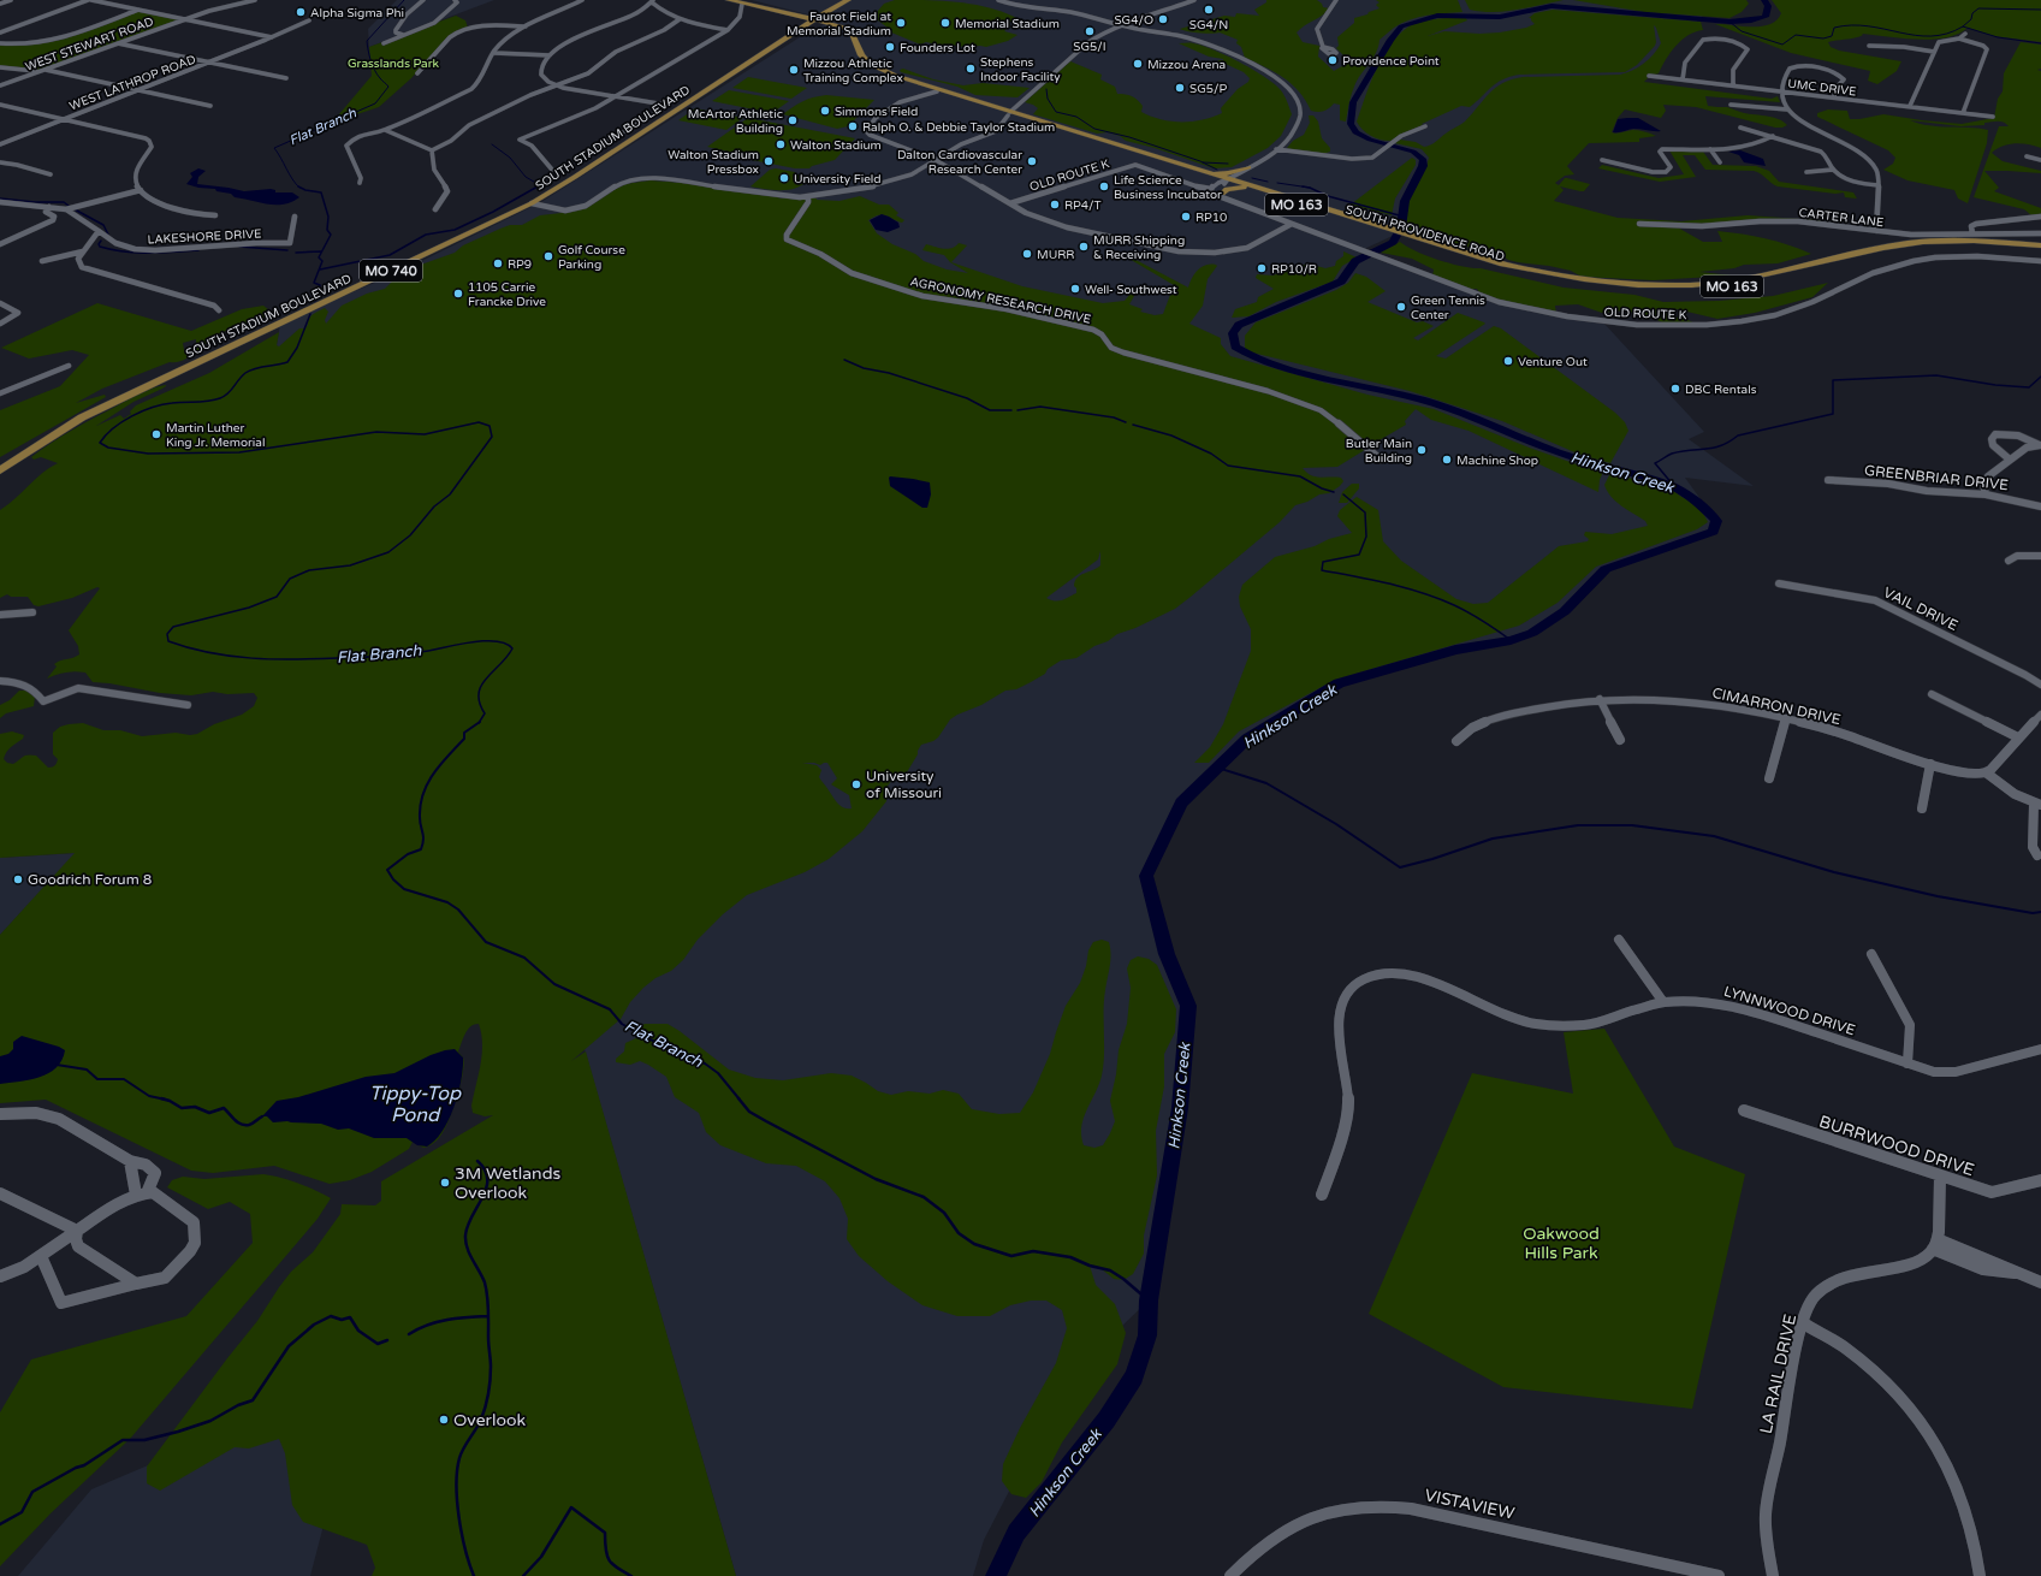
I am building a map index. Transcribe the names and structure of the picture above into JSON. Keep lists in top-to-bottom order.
{
  "streets": {
    "main road": [
      "SOUTH STADIUM BOULEVARD",
      "MO 163",
      "SOUTH PROVIDENCE ROAD",
      "MO 740"
    ],
    "street": [
      "WEST STEWART ROAD",
      "WEST LATHROP ROAD",
      "UMC DRIVE",
      "OLD ROUTE K",
      "CARTER LANE",
      "LAKESHORE DRIVE",
      "AGRONOMY RESEARCH DRIVE",
      "GREENBRIAR DRIVE",
      "VAIL DRIVE",
      "CIMARRON DRIVE",
      "LYNNWOOD DRIVE",
      "BURRWOOD DRIVE",
      "LA RAIL DRIVE",
      "VISTAVIEW"
    ]
  },
  "crossings": [
    ["SOUTH STADIUM BOULEVARD", "MO 740"],
    ["OLD ROUTE K", "SOUTH PROVIDENCE ROAD"],
    ["SOUTH PROVIDENCE ROAD", "MO 740"]
  ],
  "water": ["Flat Branch", "Hinkson Creek", "Tippy-Top Pond"],
  "parks": ["Grasslands Park", "Oakwood Hills Park"],
  "places": [
    "SG4/N",
    "Alpha Sigma Phi",
    "SG4/O",
    "Faurot Field at Memorial Stadium",
    "Memorial Stadium",
    "SG5/I",
    "Founders Lot",
    "Providence Point",
    "Mizzou Arena",
    "Stephens Indoor Facility",
    "Mizzou Athletic Training Complex",
    "SG5/P",
    "Simmons Field",
    "McArtor Athletic Building",
    "Ralph O. & Debbie Taylor Stadium",
    "Walton Stadium",
    "Walton Stadium Pressbox",
    "Dalton Cardiovascular Research Center",
    "University Field",
    "Life Science Business Incubator",
    "RP4/T",
    "RP10",
    "MURR Shipping & Receiving",
    "MURR",
    "Golf Course Parking",
    "RP9",
    "RP10/R",
    "Well- Southwest",
    "1105 Carrie Francke Drive",
    "Green Tennis Center",
    "Venture Out",
    "DBC Rentals",
    "Martin Luther King Jr. Memorial",
    "Butler Main Building",
    "Machine Shop",
    "University of Missouri",
    "Goodrich Forum 8",
    "3M Wetlands Overlook",
    "Overlook"
  ]
}
